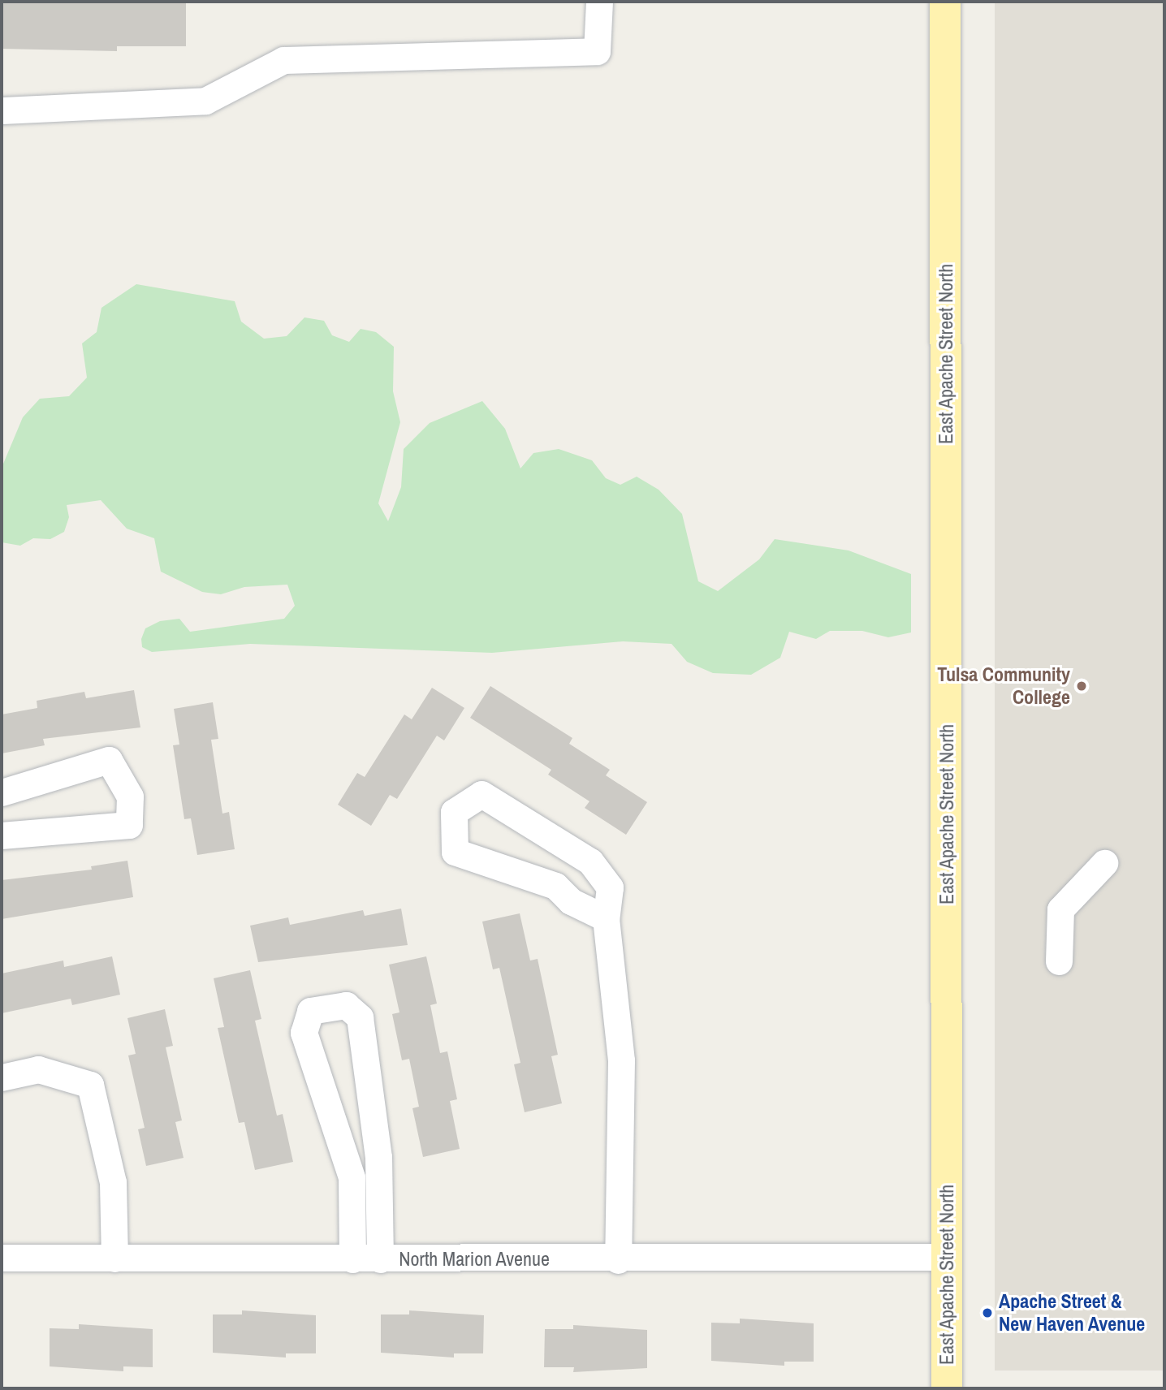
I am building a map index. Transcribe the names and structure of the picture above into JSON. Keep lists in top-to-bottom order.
{
  "streets": {
    "main road": ["East Apache Street North"],
    "street": ["North Marion Avenue"]
  },
  "crossings": [
    ["East Apache Street North", "North Marion Avenue"]
  ],
  "places": ["Tulsa Community College", "Apache Street & New Haven Avenue"]
}
